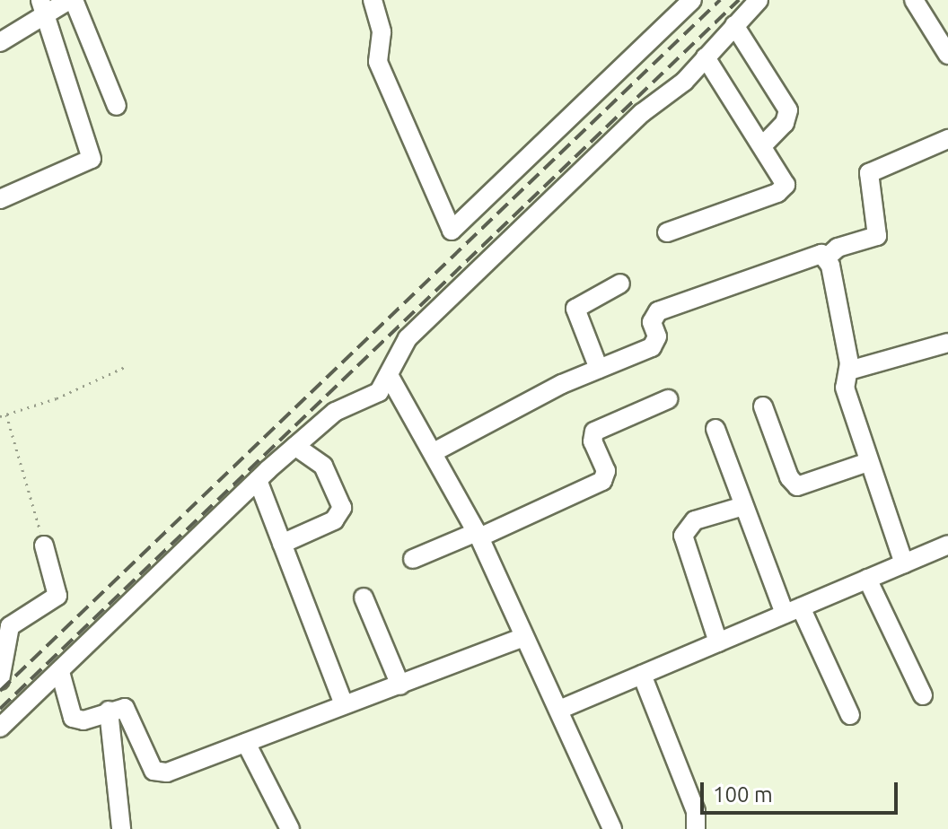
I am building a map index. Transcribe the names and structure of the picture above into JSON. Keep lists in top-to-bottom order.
{
  "scale_bar": "100 m"
}
